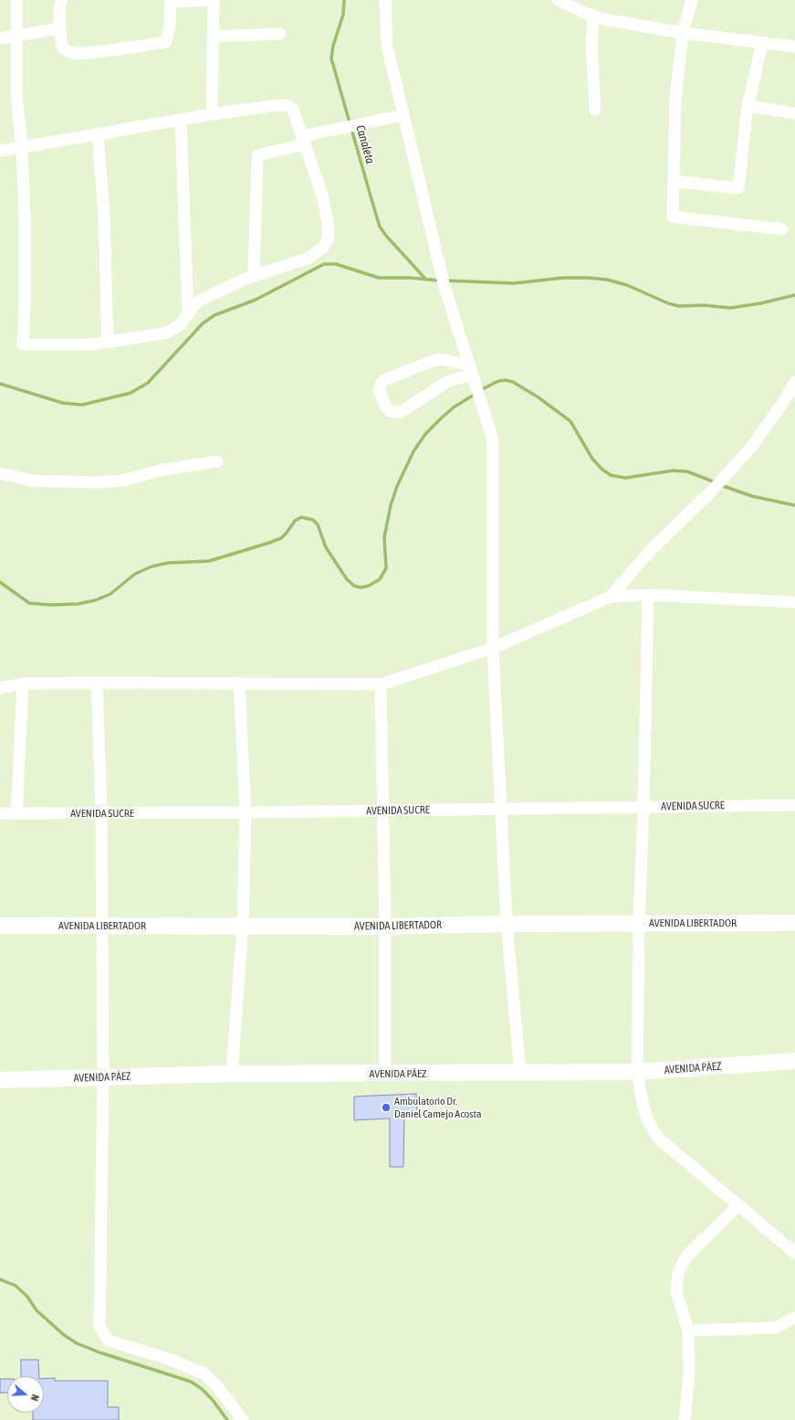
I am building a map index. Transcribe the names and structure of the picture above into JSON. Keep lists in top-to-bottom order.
{
  "streets": {
    "main road": ["AVENIDA LIBERTADOR", "AVENIDA PÁEZ"],
    "street": ["AVENIDA SUCRE"]
  },
  "water": ["Canaleta"],
  "places": ["Ambulatorio Dr. Daniel Camejo Acosta"],
  "north": "right"
}
